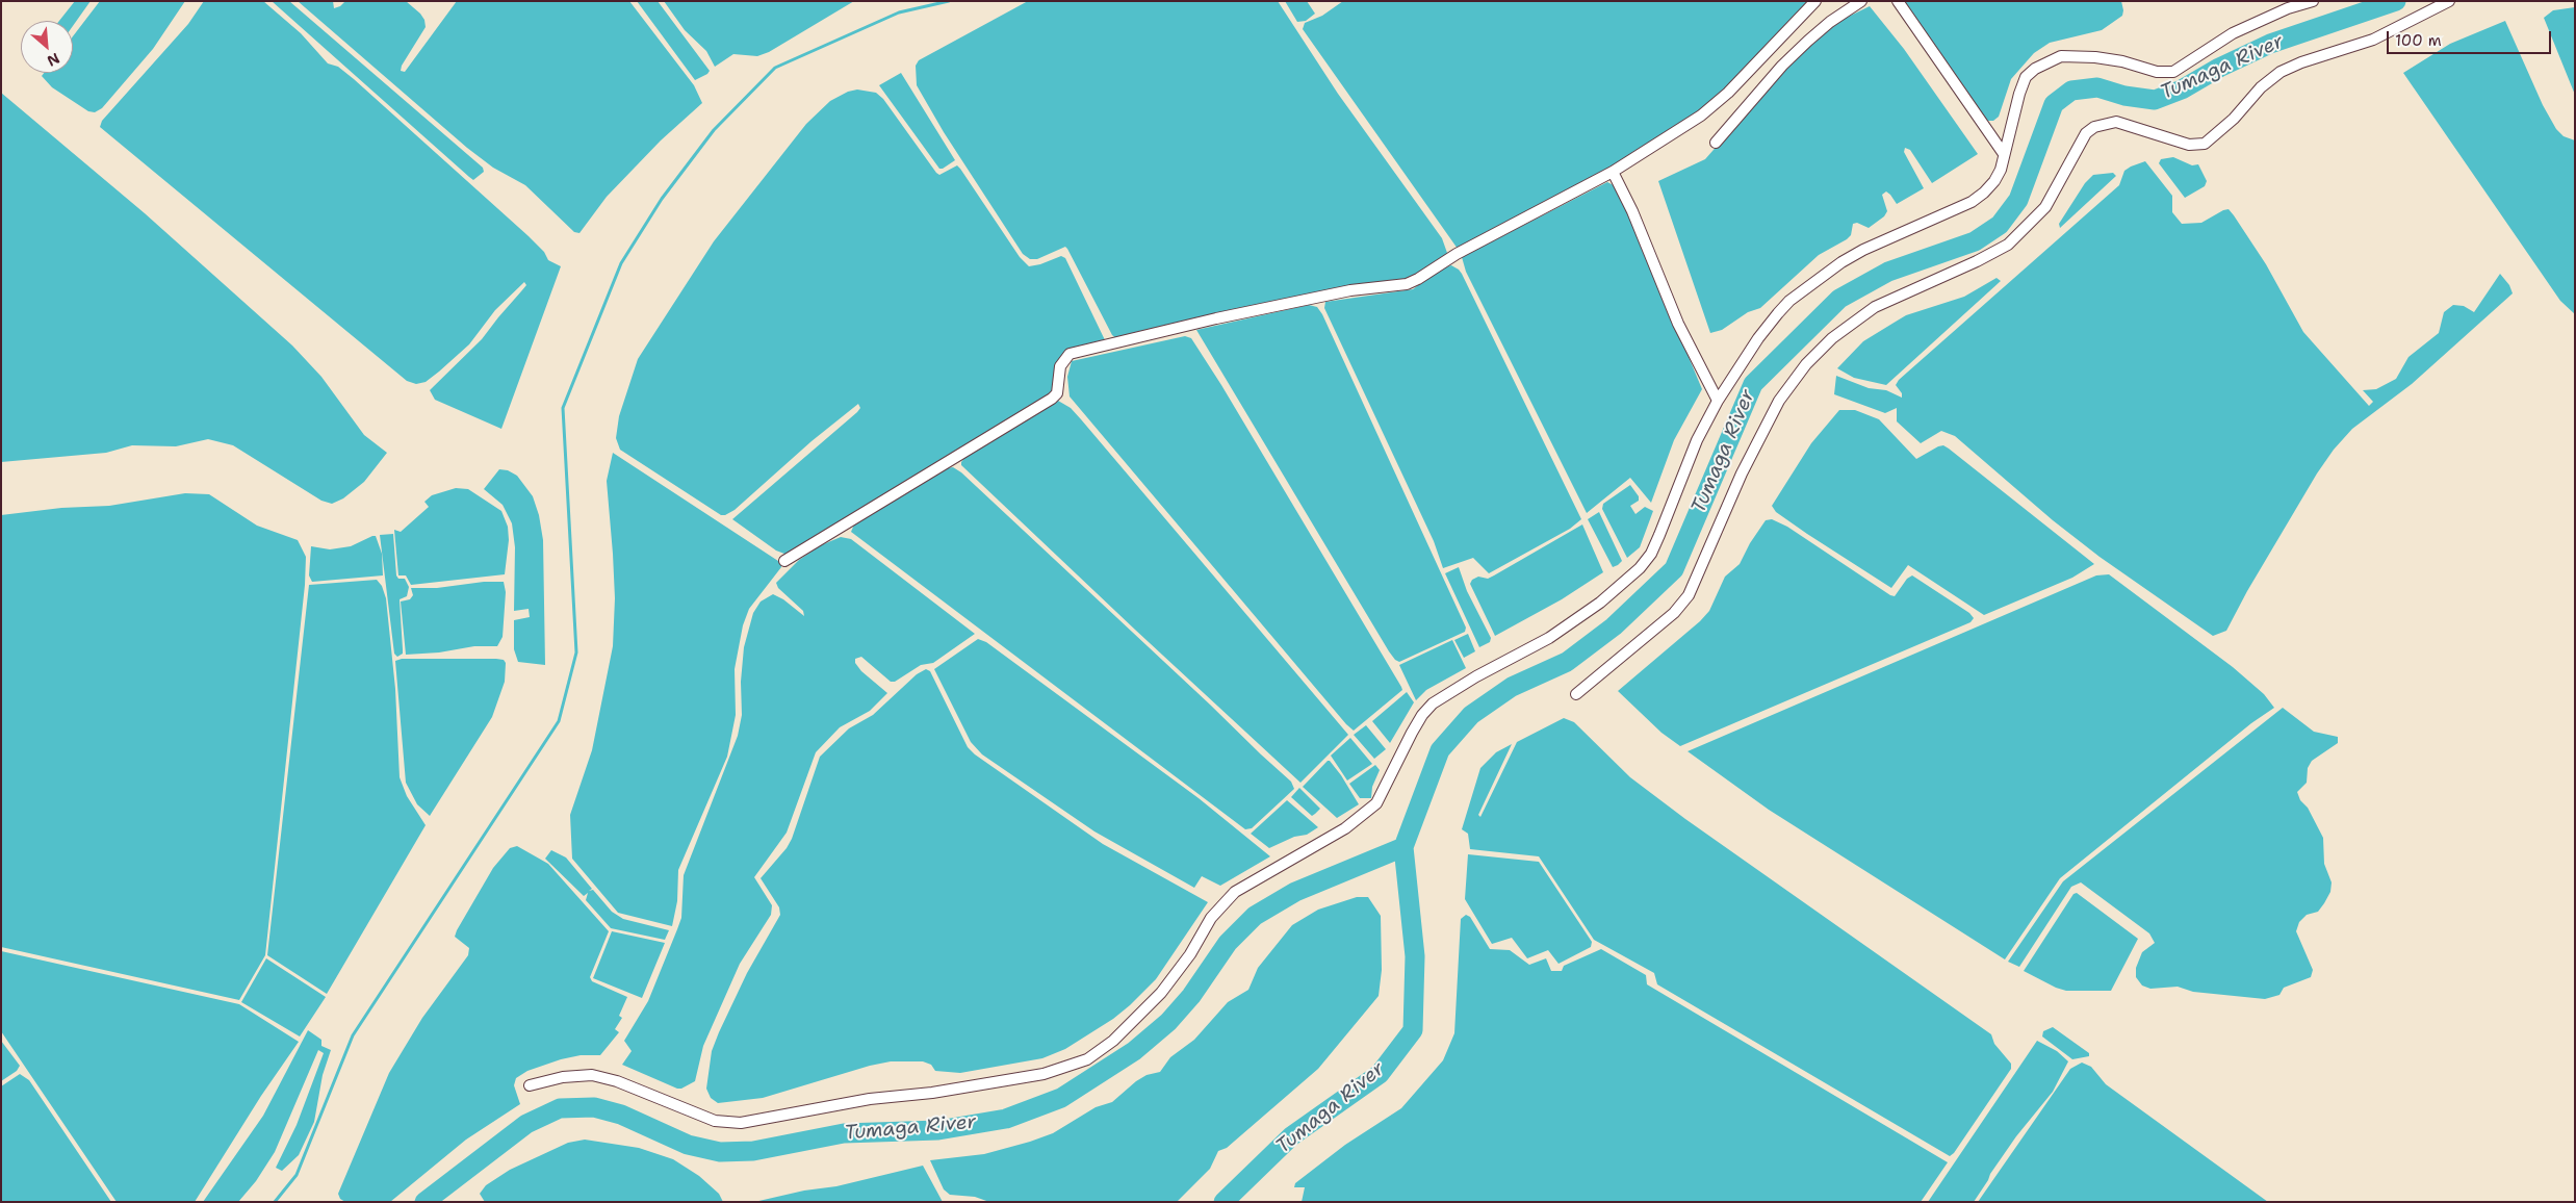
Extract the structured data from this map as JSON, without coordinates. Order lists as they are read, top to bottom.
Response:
{
  "water": ["Tumaga River"],
  "scale_bar": "100 m",
  "north": "bottom right"
}
